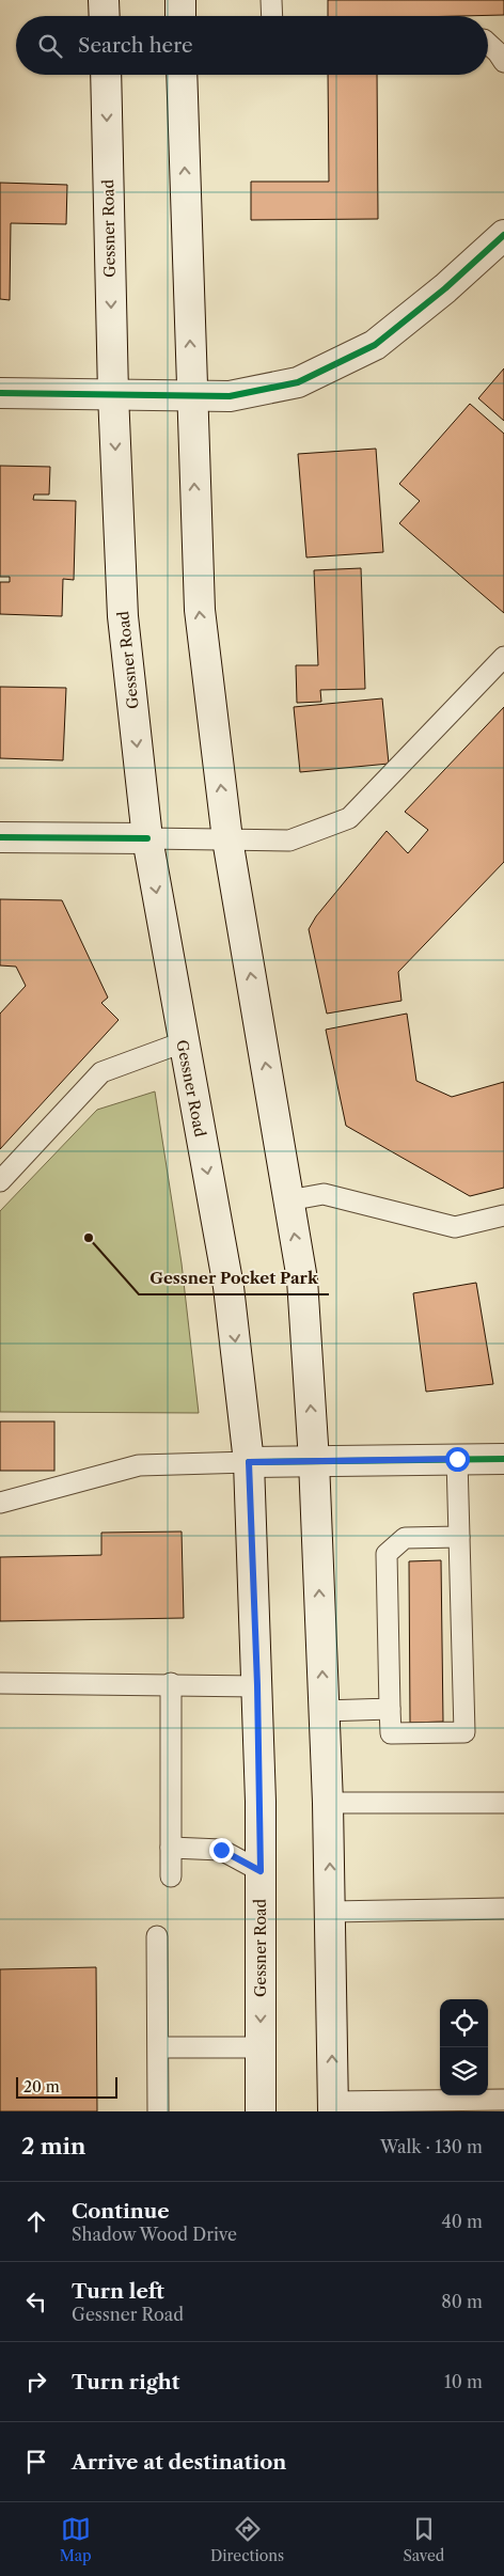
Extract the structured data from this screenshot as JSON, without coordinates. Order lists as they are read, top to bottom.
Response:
{
  "streets": {
    "main road": ["Gessner Road"]
  },
  "places": ["Gessner Pocket Park"],
  "scale_bar": "20 m",
  "page": {
    "search": "Search here",
    "scale": "20 m",
    "heading": ["2 min", "Walk · 130 m"],
    "list": [
      ["Continue", "Shadow Wood Drive", "40 m"],
      ["Turn left", "Gessner Road", "80 m"],
      ["Turn right", "10 m"],
      "Arrive at destination"
    ],
    "nav": ["Map", "Directions", "Saved"]
  }
}
